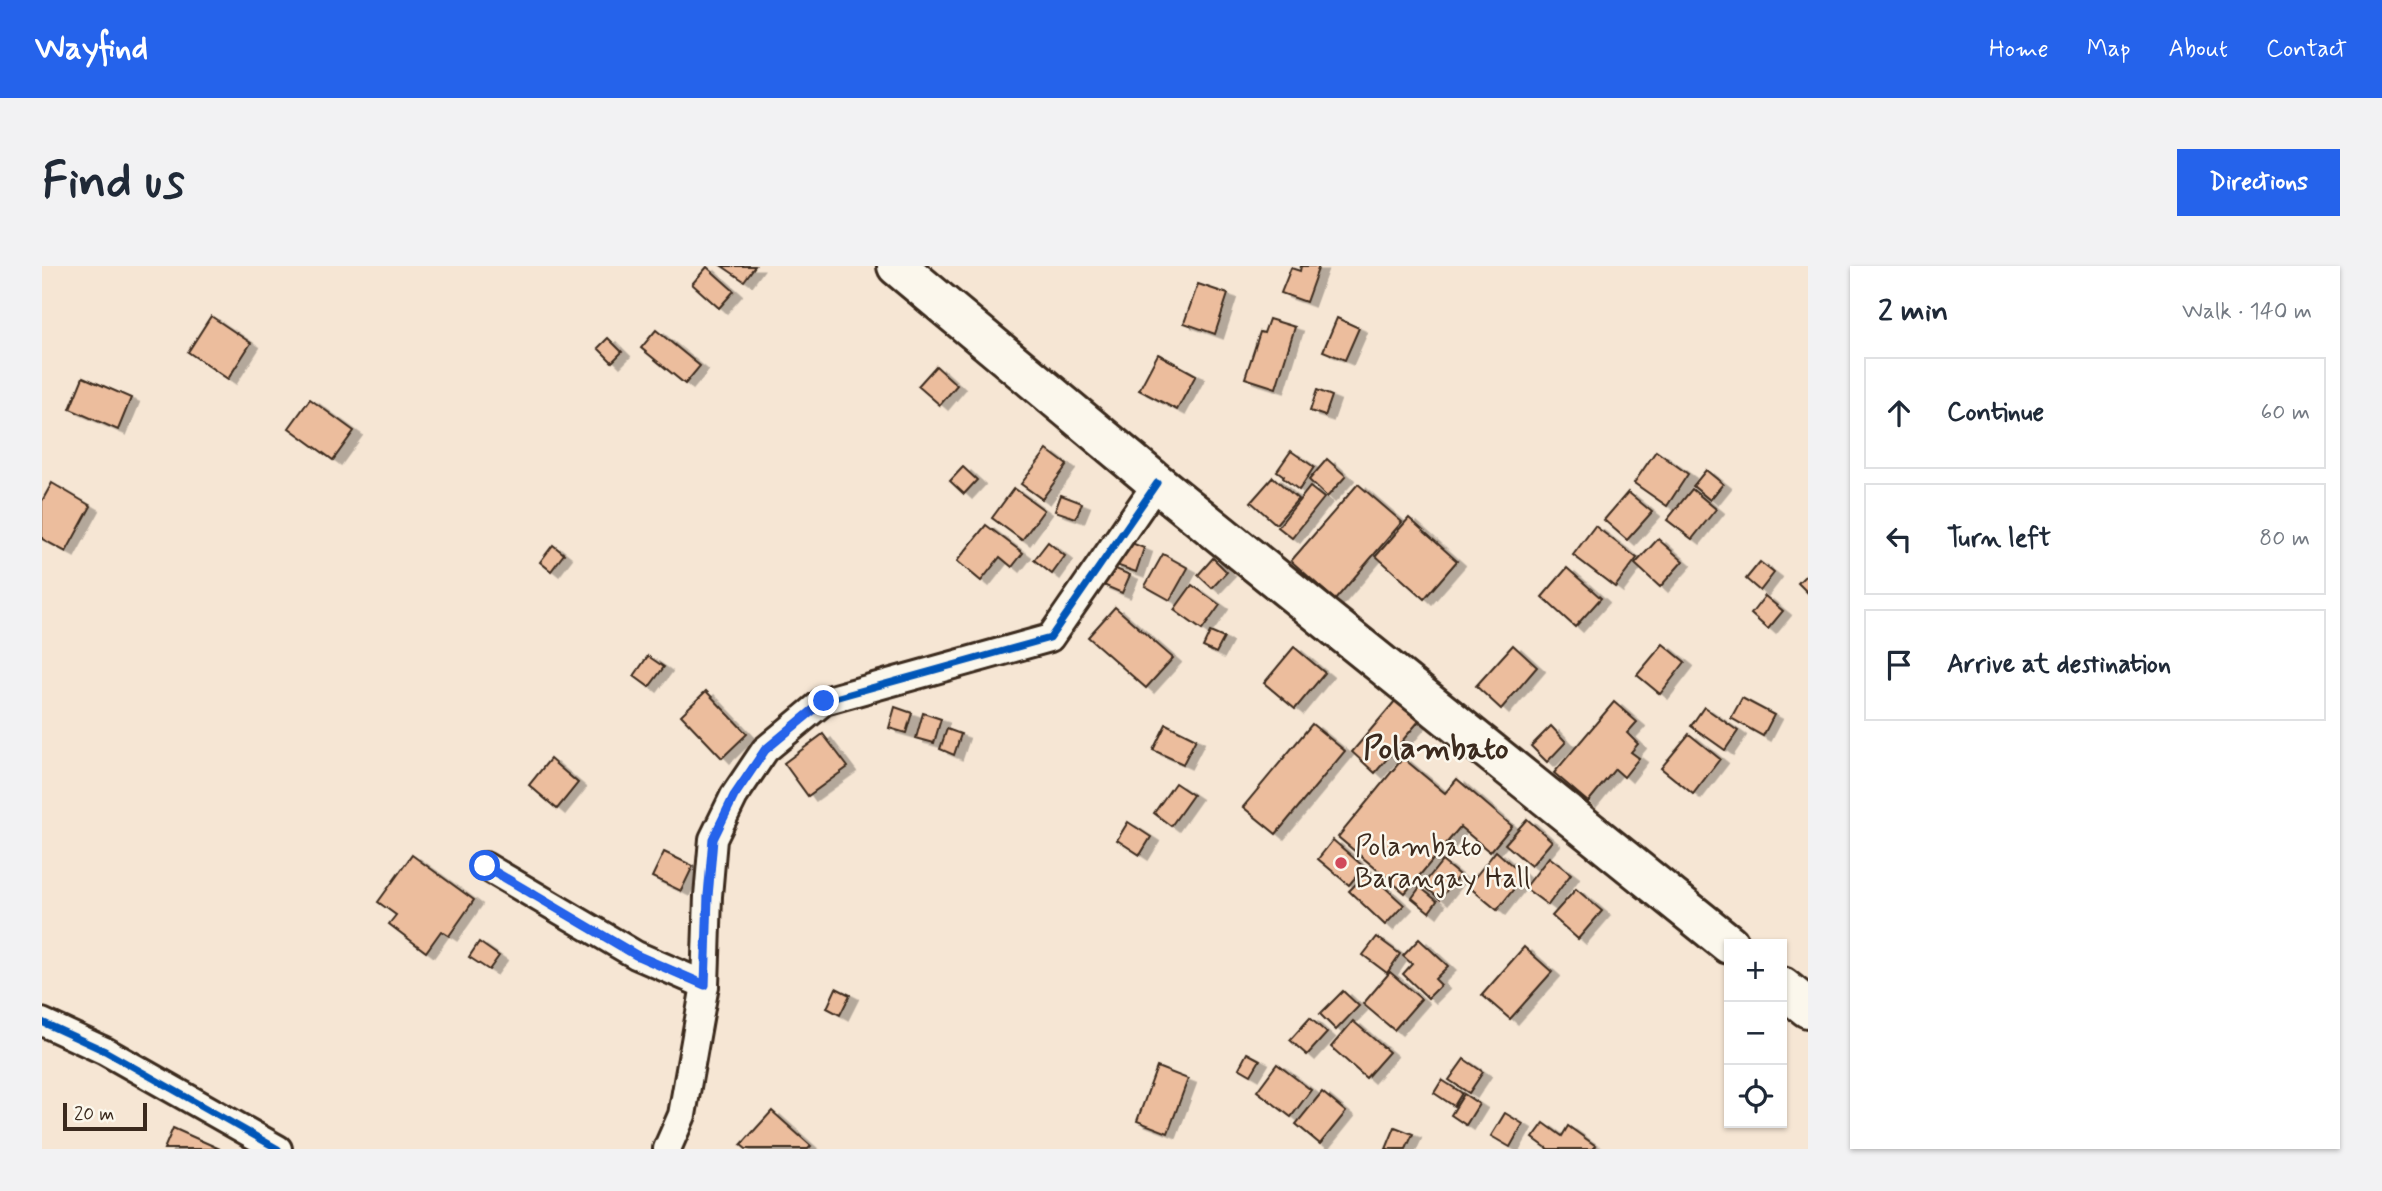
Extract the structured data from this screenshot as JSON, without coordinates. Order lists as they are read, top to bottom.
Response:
{
  "districts": ["Polambato"],
  "places": ["Polambato Barangay Hall"],
  "scale_bar": "20 m",
  "page": {
    "header": "Wayfind",
    "nav": [
      "Home",
      "Map",
      "About",
      "Contact"
    ],
    "buttons": "Directions",
    "title": "Find us",
    "heading": ["2 min", "Walk · 140 m"],
    "list": [
      ["Continue", "60 m"],
      ["Turn left", "80 m"],
      "Arrive at destination"
    ],
    "map_buttons": ["+", "−"],
    "scale": "20 m"
  }
}
